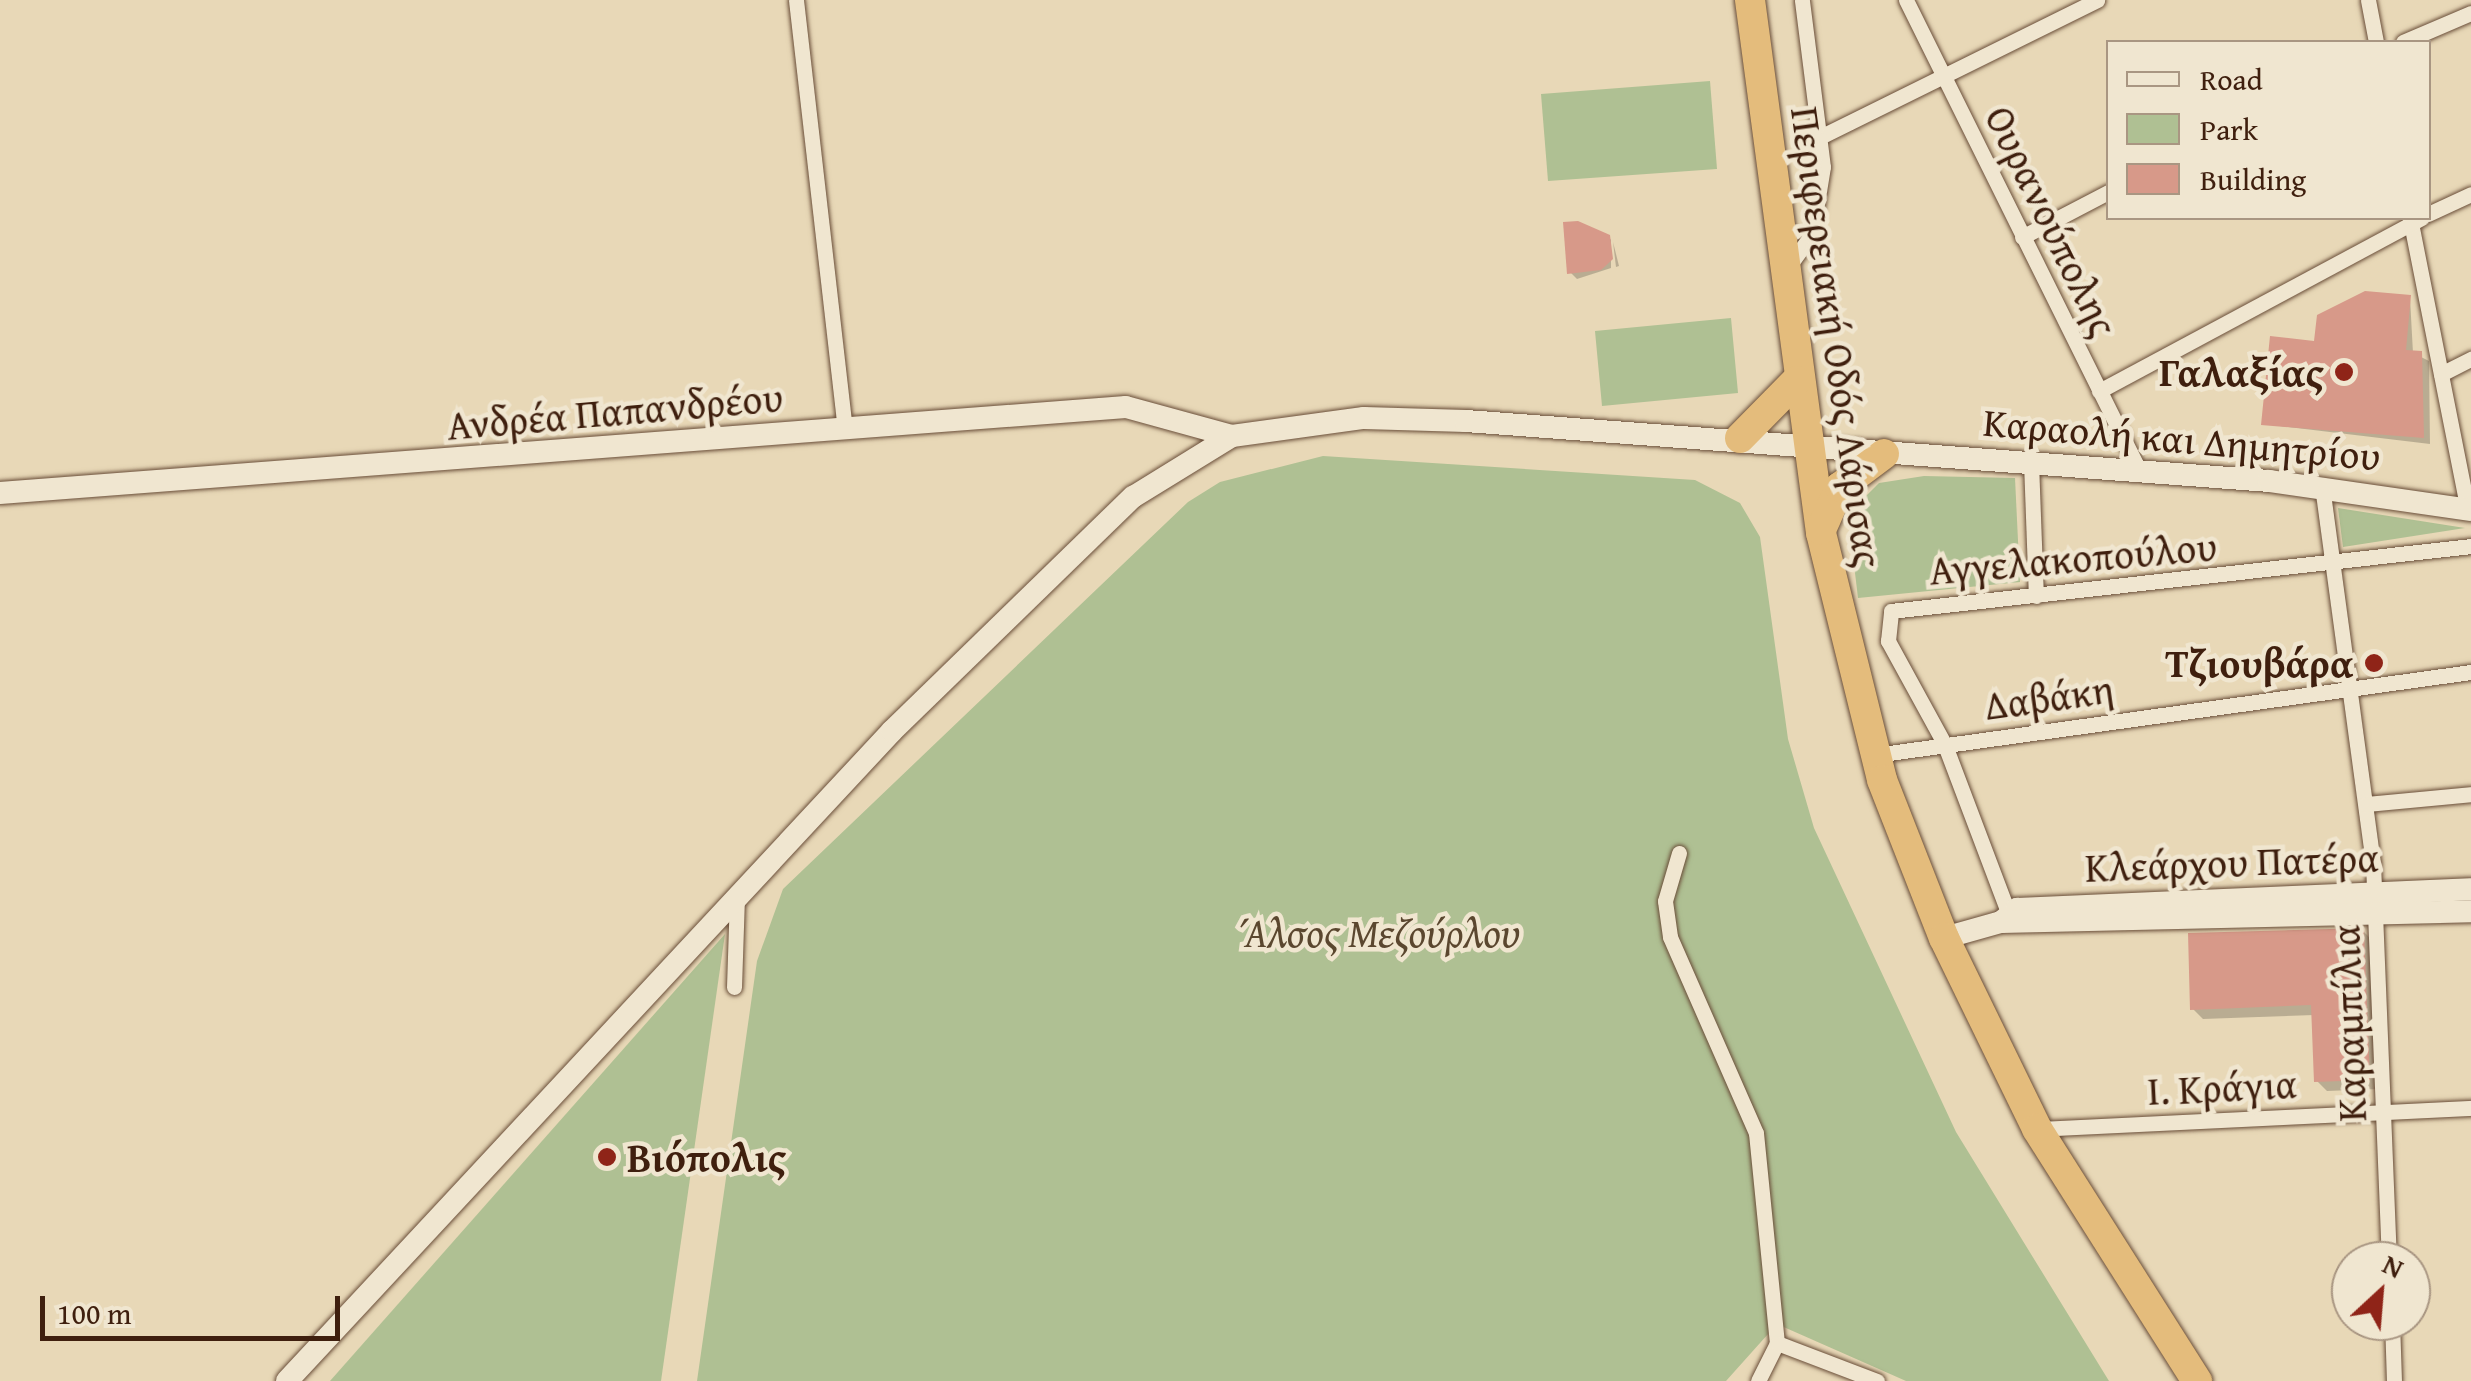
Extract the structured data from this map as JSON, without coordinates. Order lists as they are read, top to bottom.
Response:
{
  "streets": {
    "highway": ["Περιφερειακή Οδός Λάρισας"],
    "street": [
      "Ουρανούπολης",
      "Ανδρέα Παπανδρέου",
      "Καραολή και Δημητρίου",
      "Αγγελακοπούλου",
      "Δαβάκη",
      "Κλεάρχου Πατέρα",
      "Καραμπίλια",
      "Ι. Κράγια"
    ]
  },
  "crossings": [
    ["Ουρανούπολης", "Καραολή και Δημητρίου"],
    ["Περιφερειακή Οδός Λάρισας", "Καραολή και Δημητρίου"],
    ["Περιφερειακή Οδός Λάρισας", "Δαβάκη"],
    ["Περιφερειακή Οδός Λάρισας", "Κλεάρχου Πατέρα"],
    ["Περιφερειακή Οδός Λάρισας", "Ι. Κράγια"],
    ["Ανδρέα Παπανδρέου", "Καραολή και Δημητρίου"],
    ["Καραολή και Δημητρίου", "Καραμπίλια"],
    ["Αγγελακοπούλου", "Δαβάκη"],
    ["Αγγελακοπούλου", "Κλεάρχου Πατέρα"],
    ["Αγγελακοπούλου", "Καραμπίλια"],
    ["Δαβάκη", "Καραμπίλια"],
    ["Κλεάρχου Πατέρα", "Καραμπίλια"],
    ["Καραμπίλια", "Ι. Κράγια"]
  ],
  "parks": ["Άλσος Μεζούρλου"],
  "places": ["Γαλαξίας", "Τζιουβάρα", "Βιόπολις"],
  "legend": ["Road", "Park", "Building"],
  "scale_bar": "100 m",
  "north": "top right"
}
